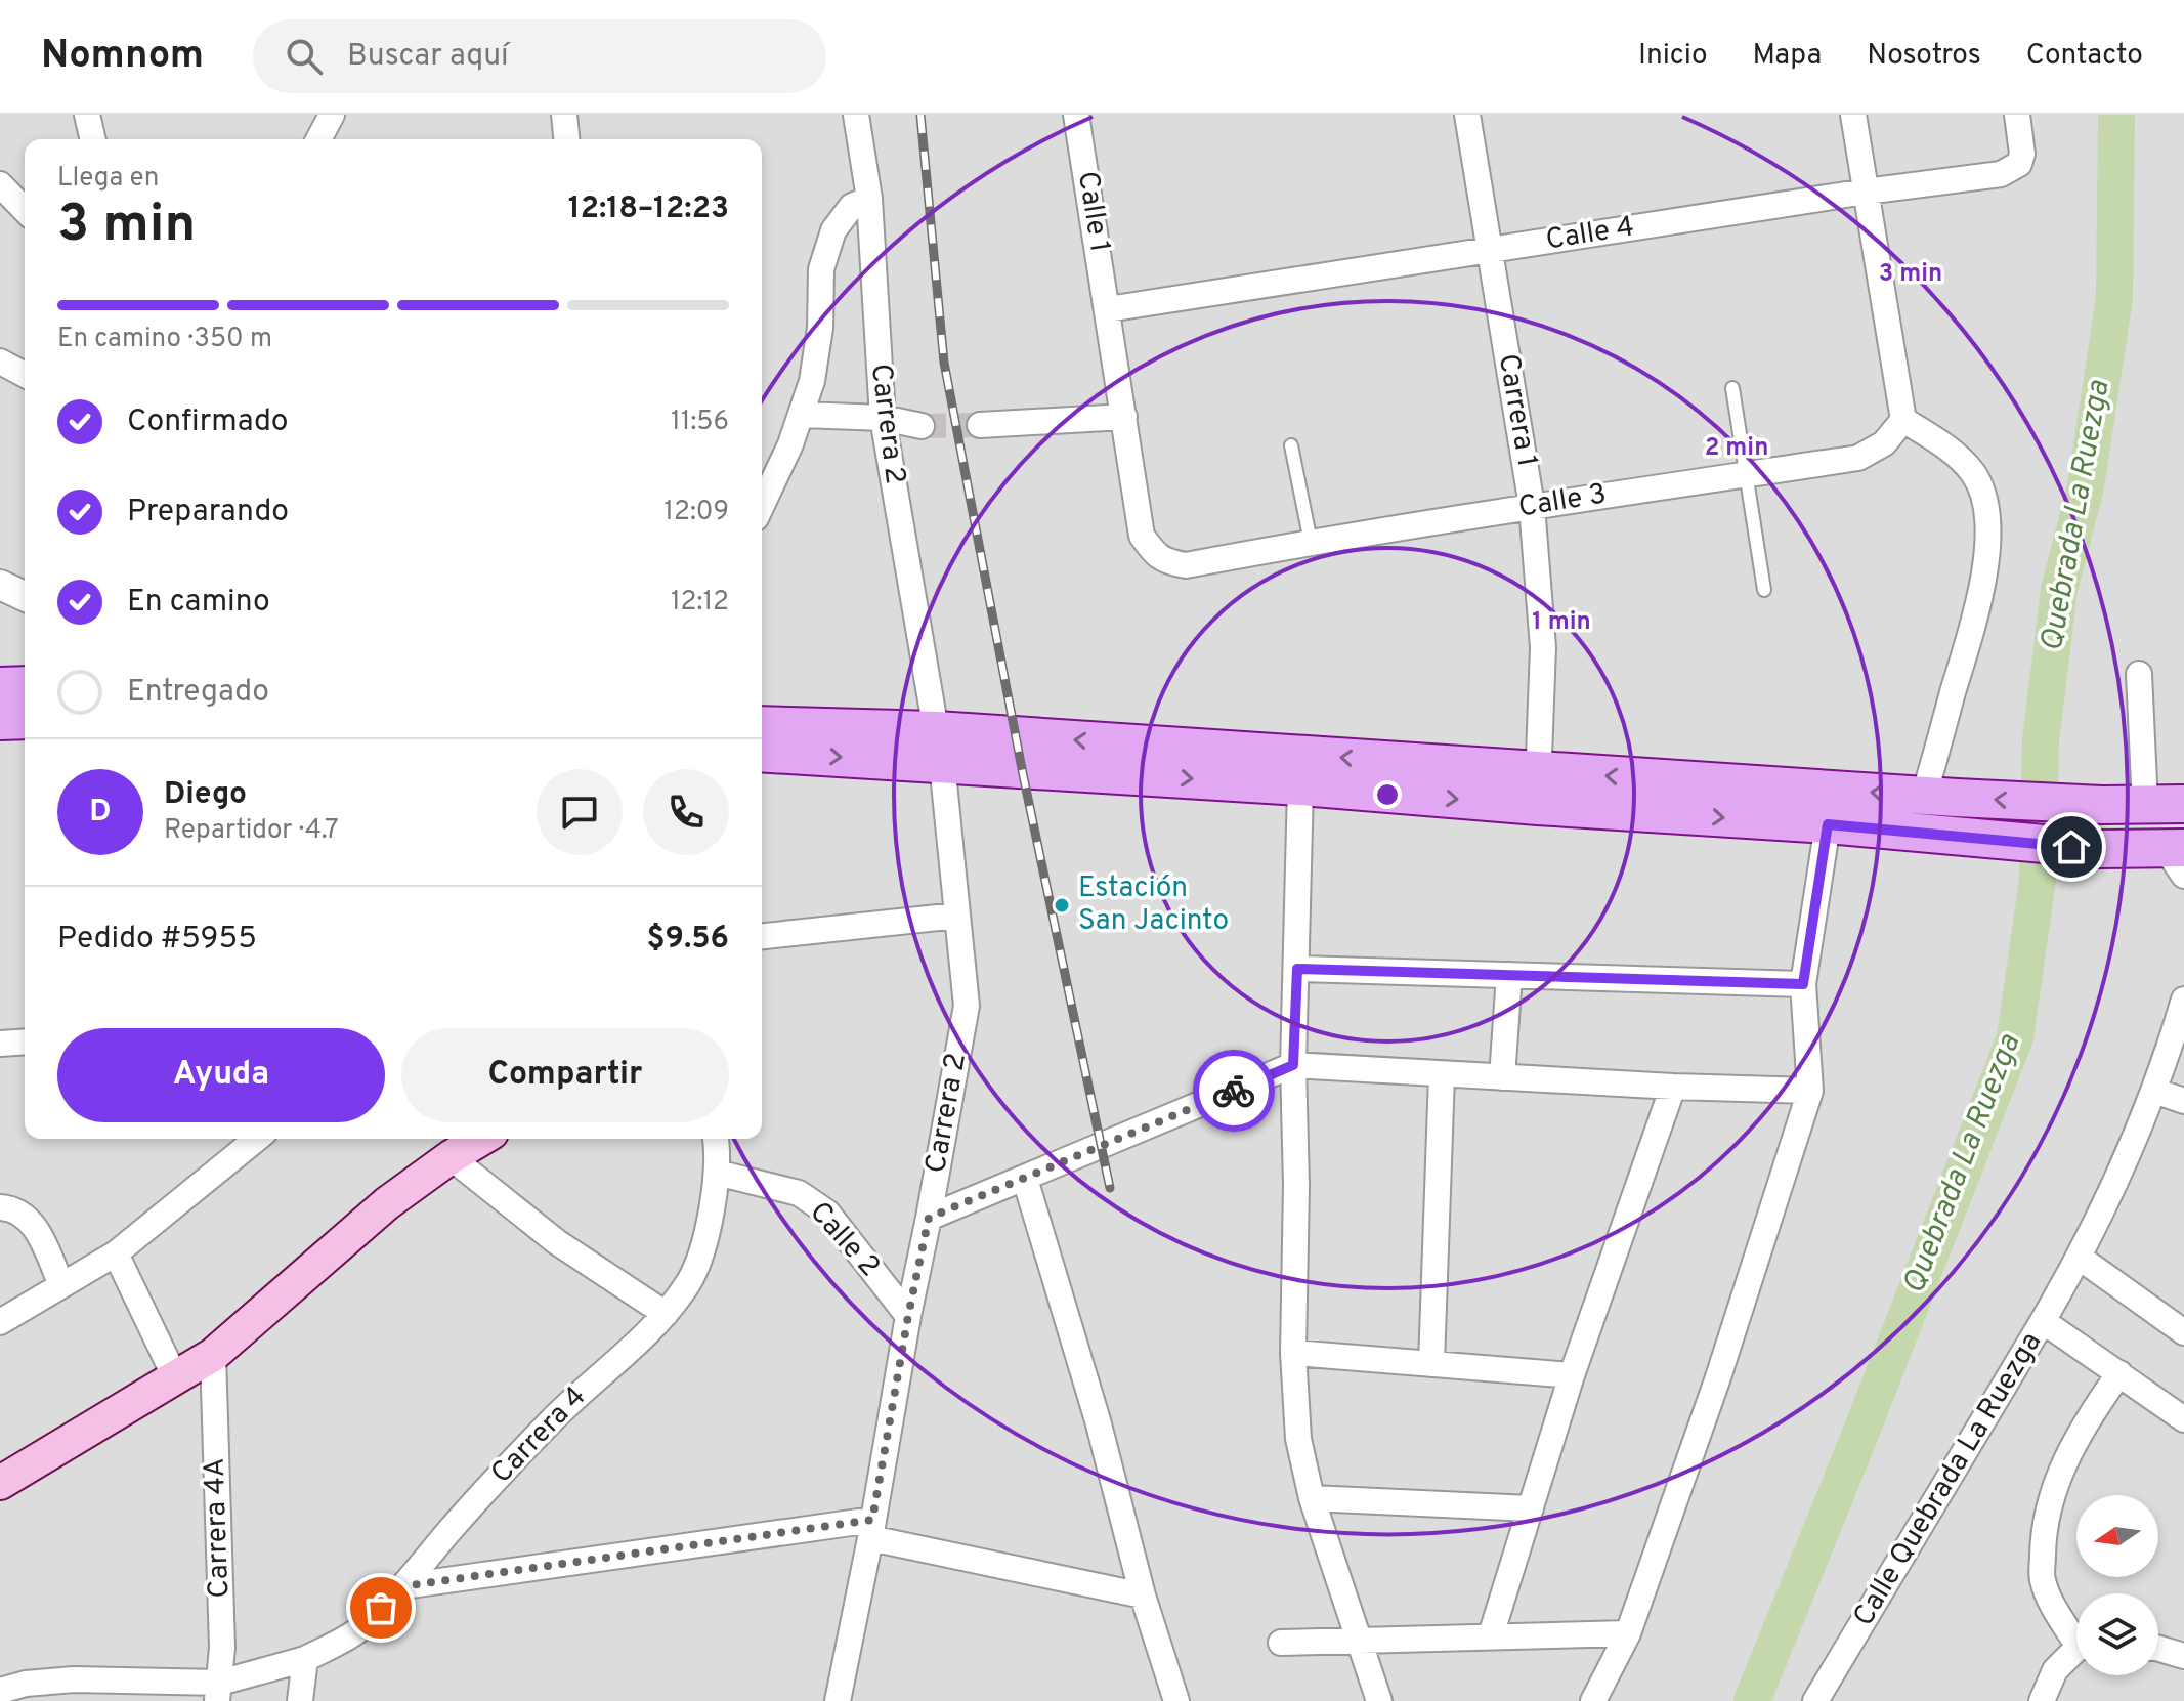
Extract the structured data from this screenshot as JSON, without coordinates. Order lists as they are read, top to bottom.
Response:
{
  "streets": {
    "street": [
      "Calle 1",
      "Calle 4",
      "Carrera 1",
      "Carrera 2",
      "Calle 3",
      "Calle 2",
      "Carrera 4",
      "Calle Quebrada La Ruezga",
      "Carrera 4A"
    ]
  },
  "crossings": [
    ["Calle 1", "Calle 4"],
    ["Calle 1", "Calle 3"],
    ["Calle 4", "Carrera 1"],
    ["Calle 4", "Calle 3"],
    ["Carrera 1", "Calle 3"],
    ["Carrera 2", "Calle 2"],
    ["Calle 2", "Carrera 4"],
    ["Carrera 4", "Carrera 4A"]
  ],
  "water": ["Quebrada La Ruezga"],
  "places": ["Estación San Jacinto"],
  "north": "left",
  "page": {
    "header": "Nomnom",
    "search": "Buscar aquí",
    "nav": [
      "Inicio",
      "Mapa",
      "Nosotros",
      "Contacto"
    ],
    "heading": ["3 min", "Llega en", "12:18–12:23"],
    "panel": [
      "Diego",
      "Repartidor · 4.7",
      "Pedido #5955",
      "$9.56"
    ],
    "bar": "En camino · 350 m",
    "list": [
      ["Confirmado", "11:56"],
      ["Preparando", "12:09"],
      ["En camino", "12:12"],
      "Entregado"
    ],
    "round": "D",
    "buttons": ["Ayuda", "Compartir"]
  },
  "rings": ["3 min", "2 min", "1 min"]
}
